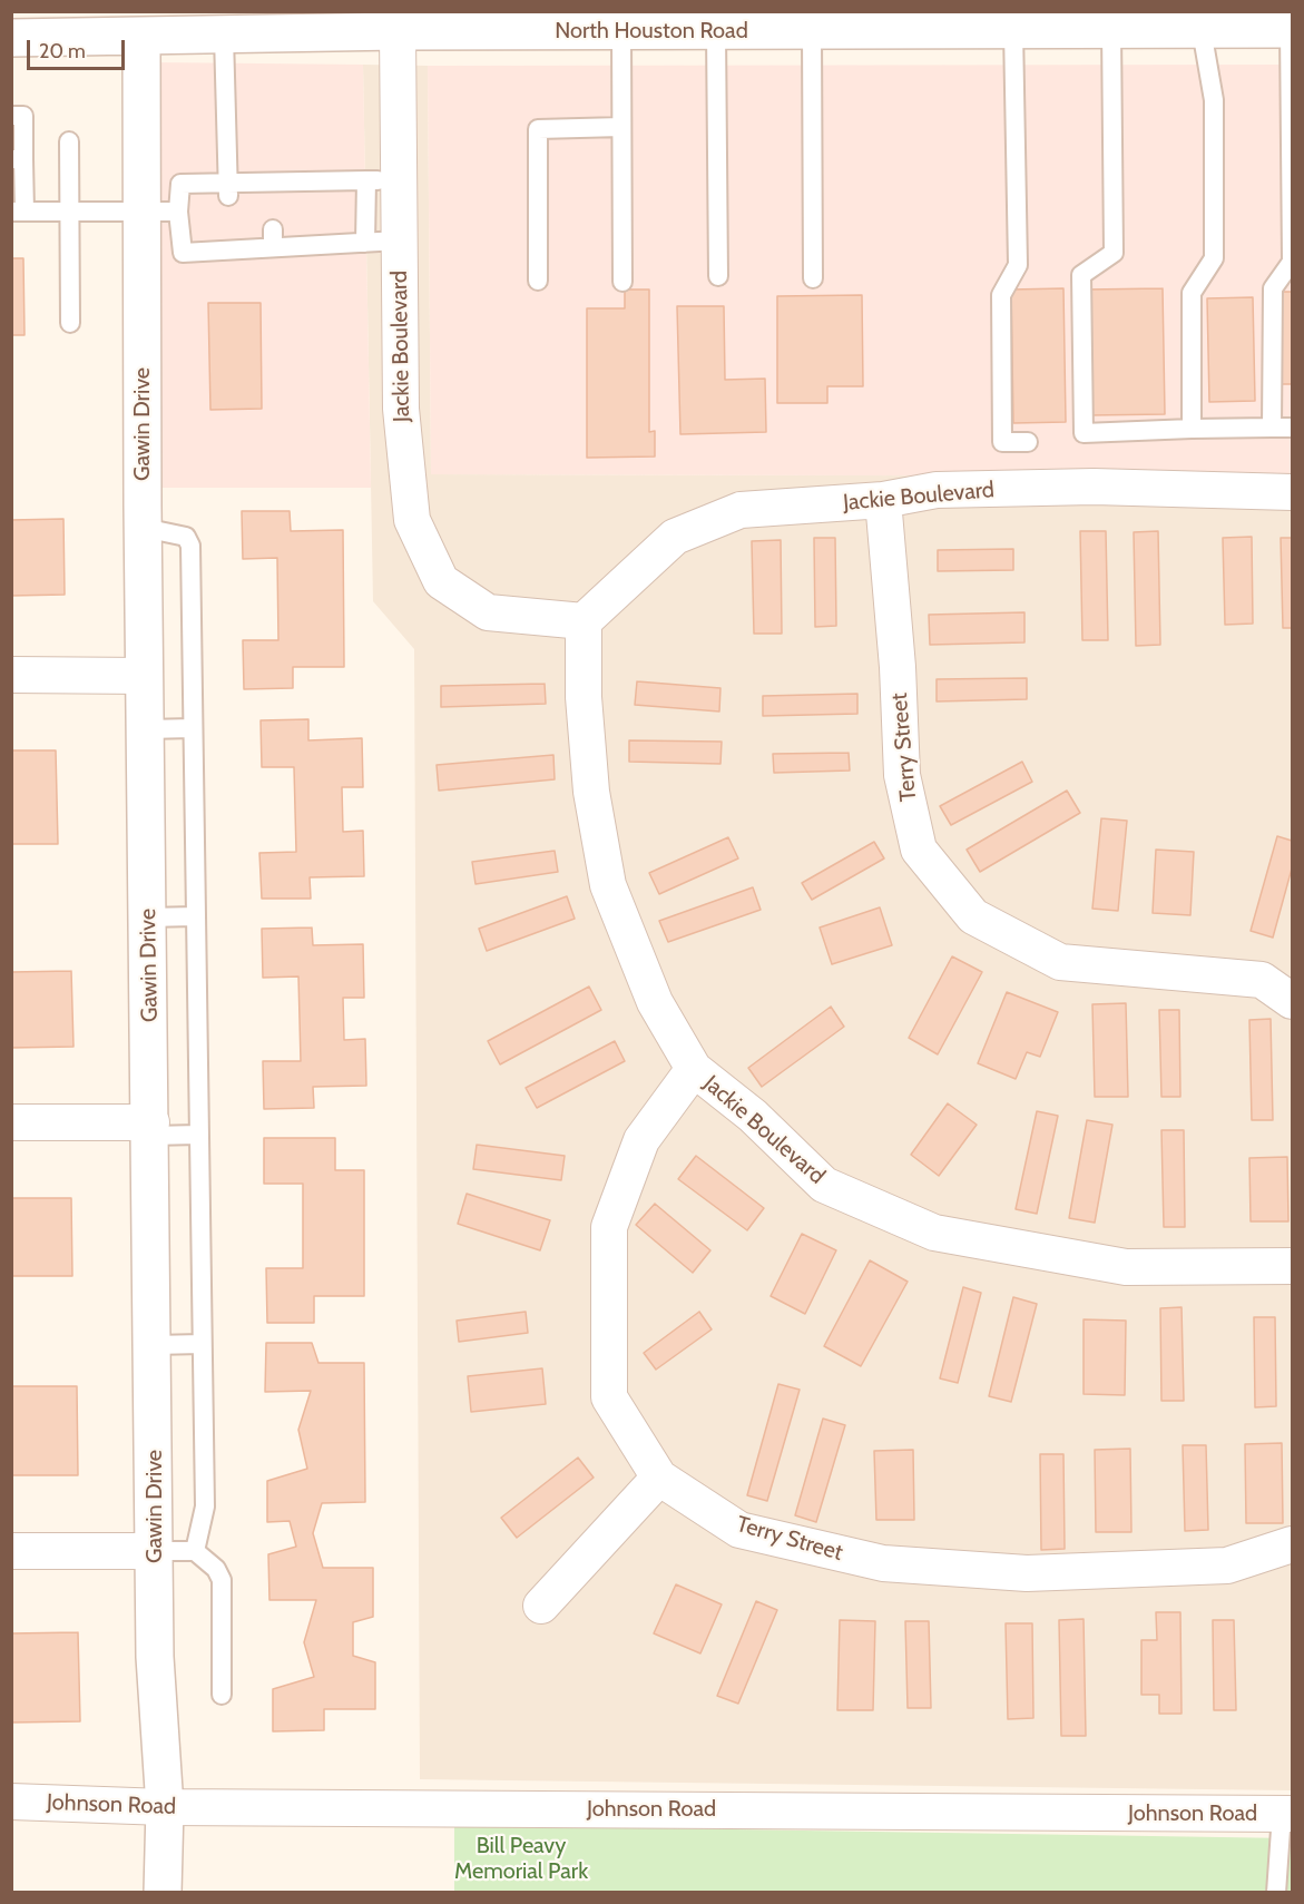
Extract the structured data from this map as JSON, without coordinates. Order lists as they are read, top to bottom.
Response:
{
  "streets": {
    "street": [
      "North Houston Road",
      "Jackie Boulevard",
      "Gawin Drive",
      "Terry Street",
      "Johnson Road"
    ]
  },
  "crossings": [
    ["North Houston Road", "Jackie Boulevard"],
    ["North Houston Road", "Gawin Drive"],
    ["Jackie Boulevard", "Terry Street"],
    ["Gawin Drive", "Johnson Road"]
  ],
  "parks": ["Bill Peavy Memorial Park"],
  "scale_bar": "20 m"
}
